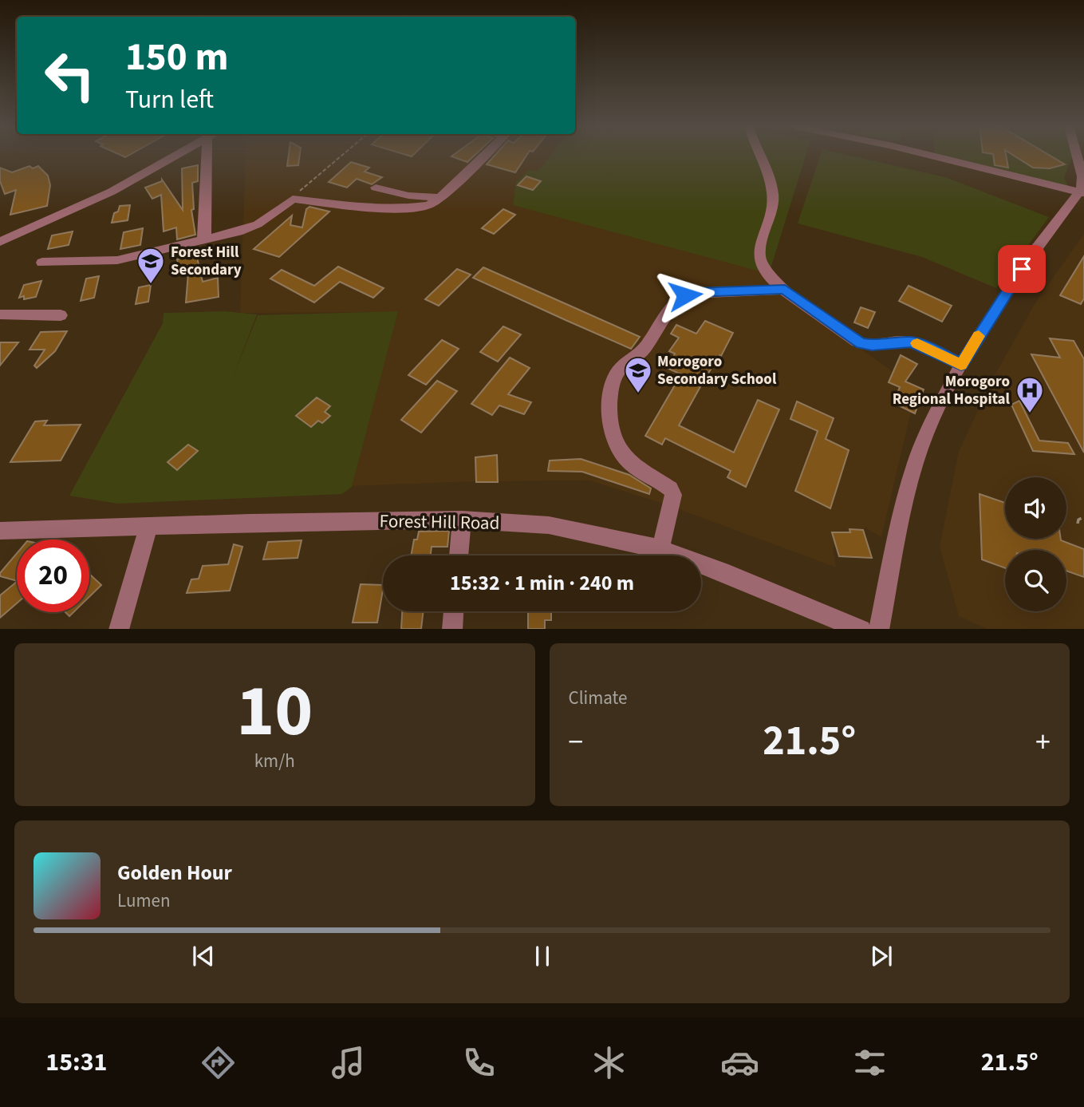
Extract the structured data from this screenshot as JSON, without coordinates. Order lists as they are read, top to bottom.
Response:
{
  "streets": {
    "street": ["Forest Hill Road"]
  },
  "places": {
    "school or university": ["Forest Hill Secondary", "Morogoro Secondary School"],
    "hospital": ["Morogoro Regional Hospital"]
  },
  "page": {
    "turn": ["150 m", "Turn left"],
    "limit": "20",
    "trip": "15:32 · 1 min · 240 m",
    "tile": [
      ["10", "km/h"],
      "Climate"
    ],
    "heat": ["−", "21.5°", "+"],
    "song": ["Golden Hour", "Lumen"],
    "tabs": ["15:31", "21.5°"]
  }
}
